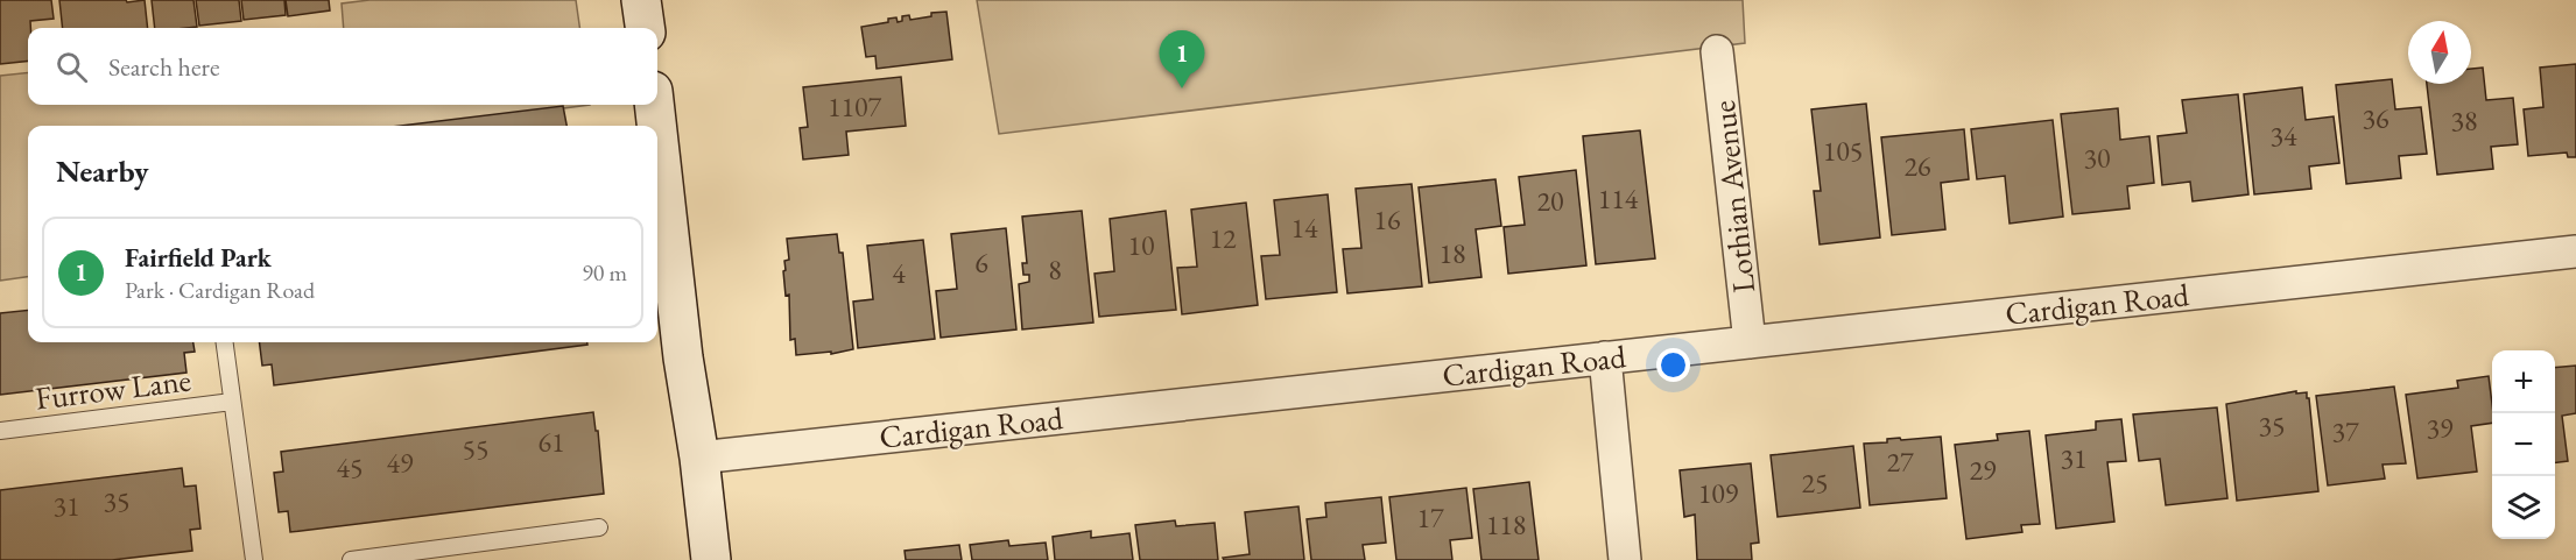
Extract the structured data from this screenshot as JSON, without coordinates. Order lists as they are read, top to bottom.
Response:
{
  "streets": {
    "street": ["Lothian Avenue", "Cardigan Road"],
    "lane": ["Furrow Lane"]
  },
  "crossings": [
    ["Lothian Avenue", "Cardigan Road"]
  ],
  "house_numbers": [
    "1107",
    "36",
    "38",
    "34",
    "105",
    "30",
    "26",
    "114",
    "20",
    "16",
    "14",
    "12",
    "10",
    "18",
    "6",
    "8",
    "4",
    "35",
    "39",
    "37",
    "61",
    "55",
    "31",
    "27",
    "49",
    "45",
    "29",
    "25",
    "109",
    "35",
    "31",
    "17",
    "118"
  ],
  "north": "top",
  "page": {
    "search": "Search here",
    "pins": "1",
    "heading": "Nearby",
    "list": [
      {
        "mark": "1",
        "name": "Fairfield Park",
        "note": "Park · Cardigan Road",
        "value": "90 m"
      }
    ],
    "map_buttons": ["+", "−"]
  }
}
